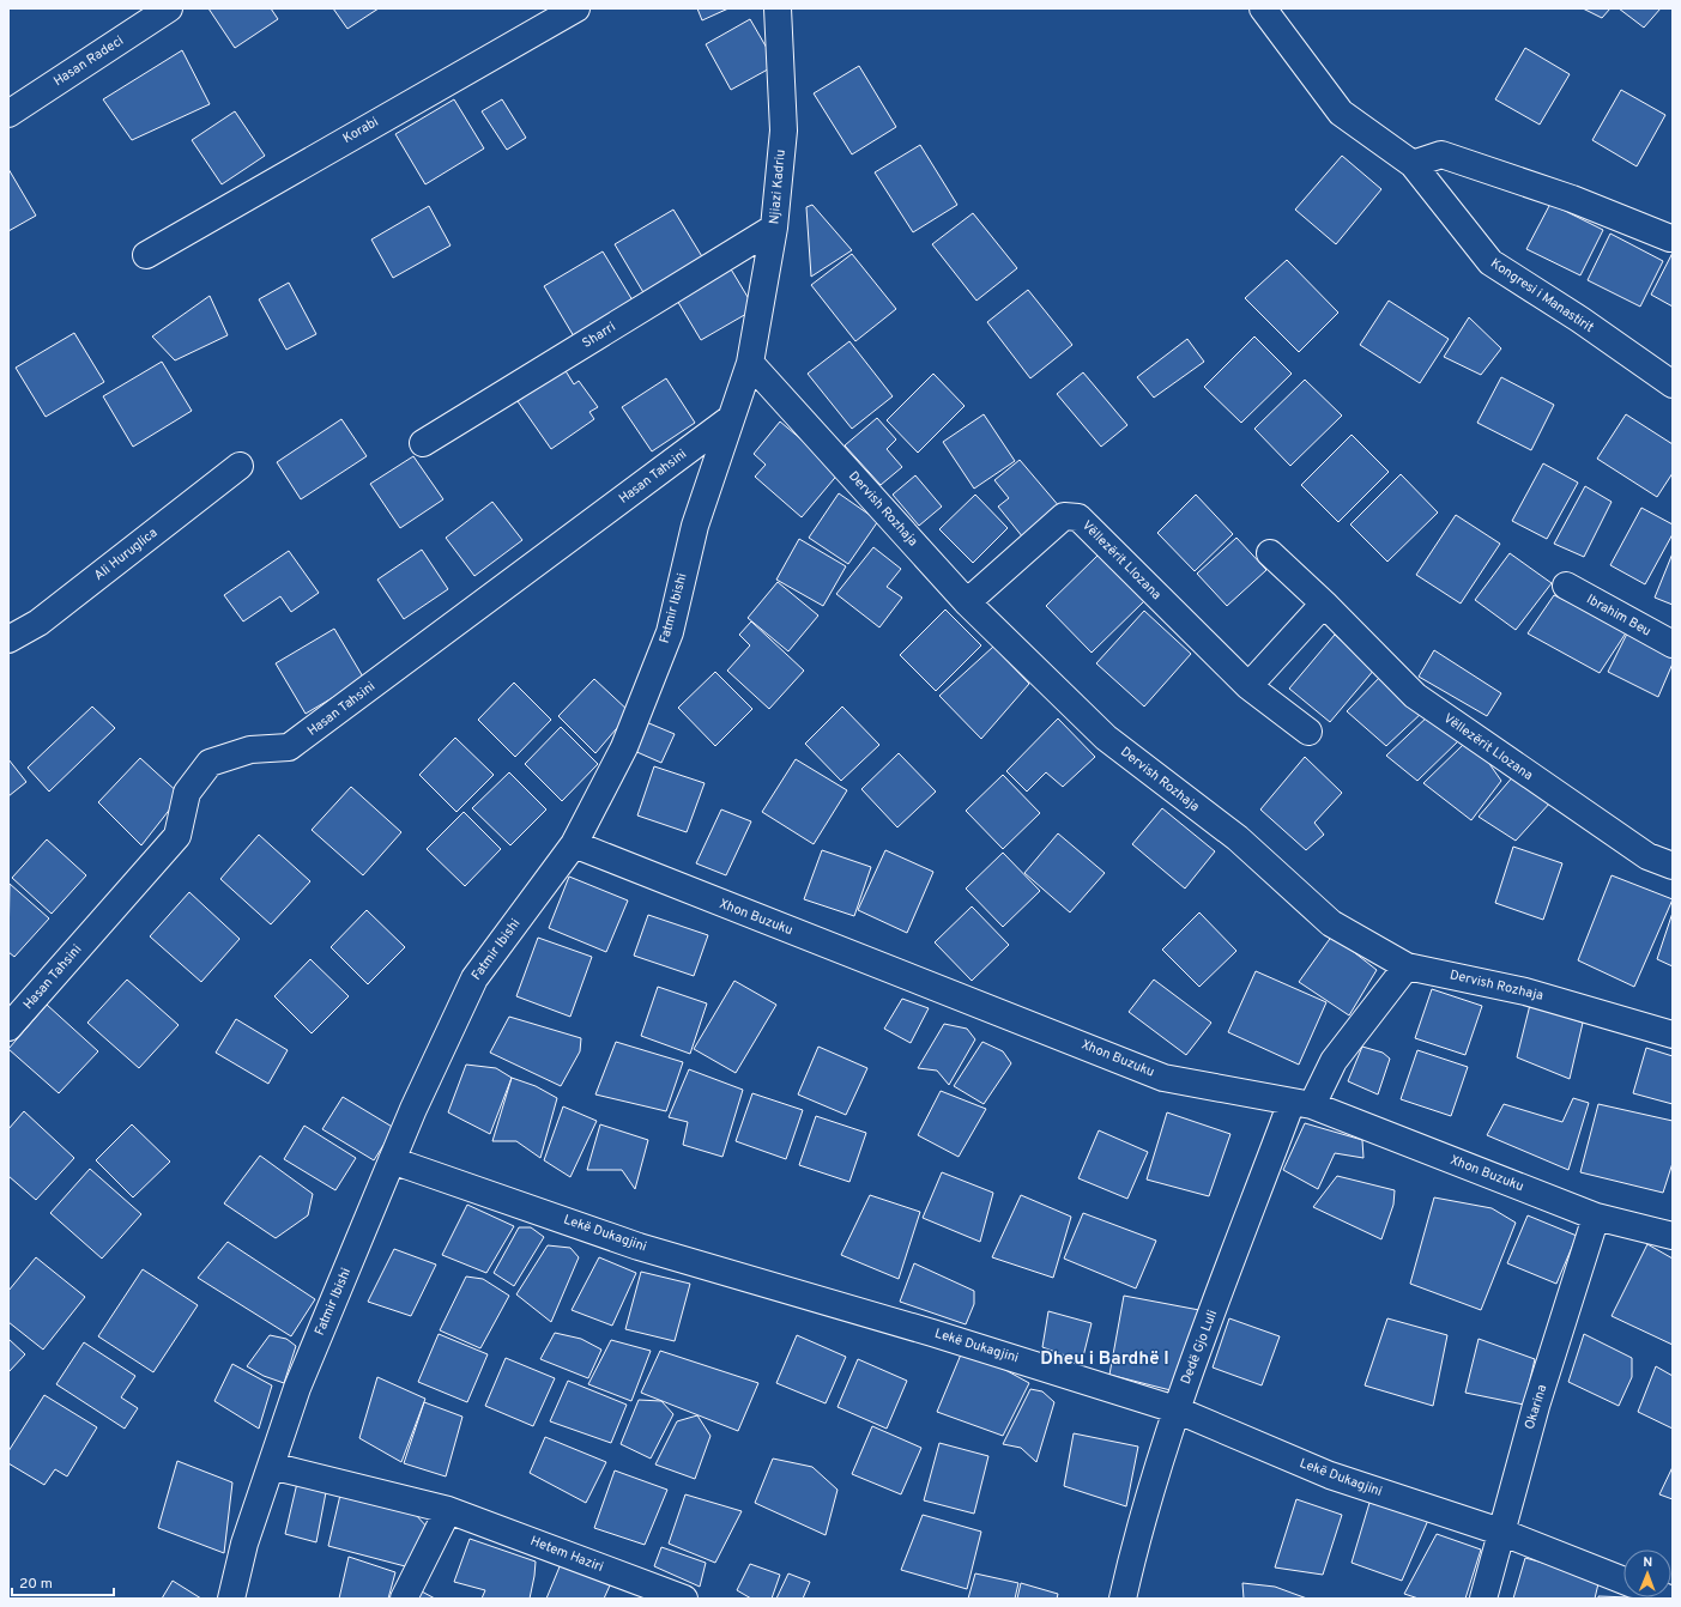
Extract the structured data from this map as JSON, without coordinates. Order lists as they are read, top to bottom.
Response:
{
  "streets": {
    "street": [
      "Hasan Radeci",
      "Korabi",
      "Njiazi Kadriu",
      "Kongresi i Manastirit",
      "Sharri",
      "Hasan Tahsini",
      "Dervish Rozhaja",
      "Ali Huruglica",
      "Vëllezërit Llozana",
      "Fatmir Ibishi",
      "Ibrahim Beu",
      "Xhon Buzuku",
      "Lekë Dukagjini",
      "Dedë Gjo Luli",
      "Okarina",
      "Hetem Haziri"
    ]
  },
  "crossings": [
    ["Njiazi Kadriu", "Sharri"],
    ["Njiazi Kadriu", "Dervish Rozhaja"],
    ["Njiazi Kadriu", "Fatmir Ibishi"],
    ["Hasan Tahsini", "Fatmir Ibishi"],
    ["Dervish Rozhaja", "Vëllezërit Llozana"],
    ["Dervish Rozhaja", "Fatmir Ibishi"],
    ["Dervish Rozhaja", "Dedë Gjo Luli"],
    ["Fatmir Ibishi", "Xhon Buzuku"],
    ["Fatmir Ibishi", "Lekë Dukagjini"],
    ["Fatmir Ibishi", "Hetem Haziri"],
    ["Xhon Buzuku", "Dedë Gjo Luli"],
    ["Xhon Buzuku", "Okarina"],
    ["Lekë Dukagjini", "Dedë Gjo Luli"],
    ["Lekë Dukagjini", "Okarina"]
  ],
  "districts": ["Dheu i Bardhë I"],
  "scale_bar": "20 m",
  "north": "top"
}
